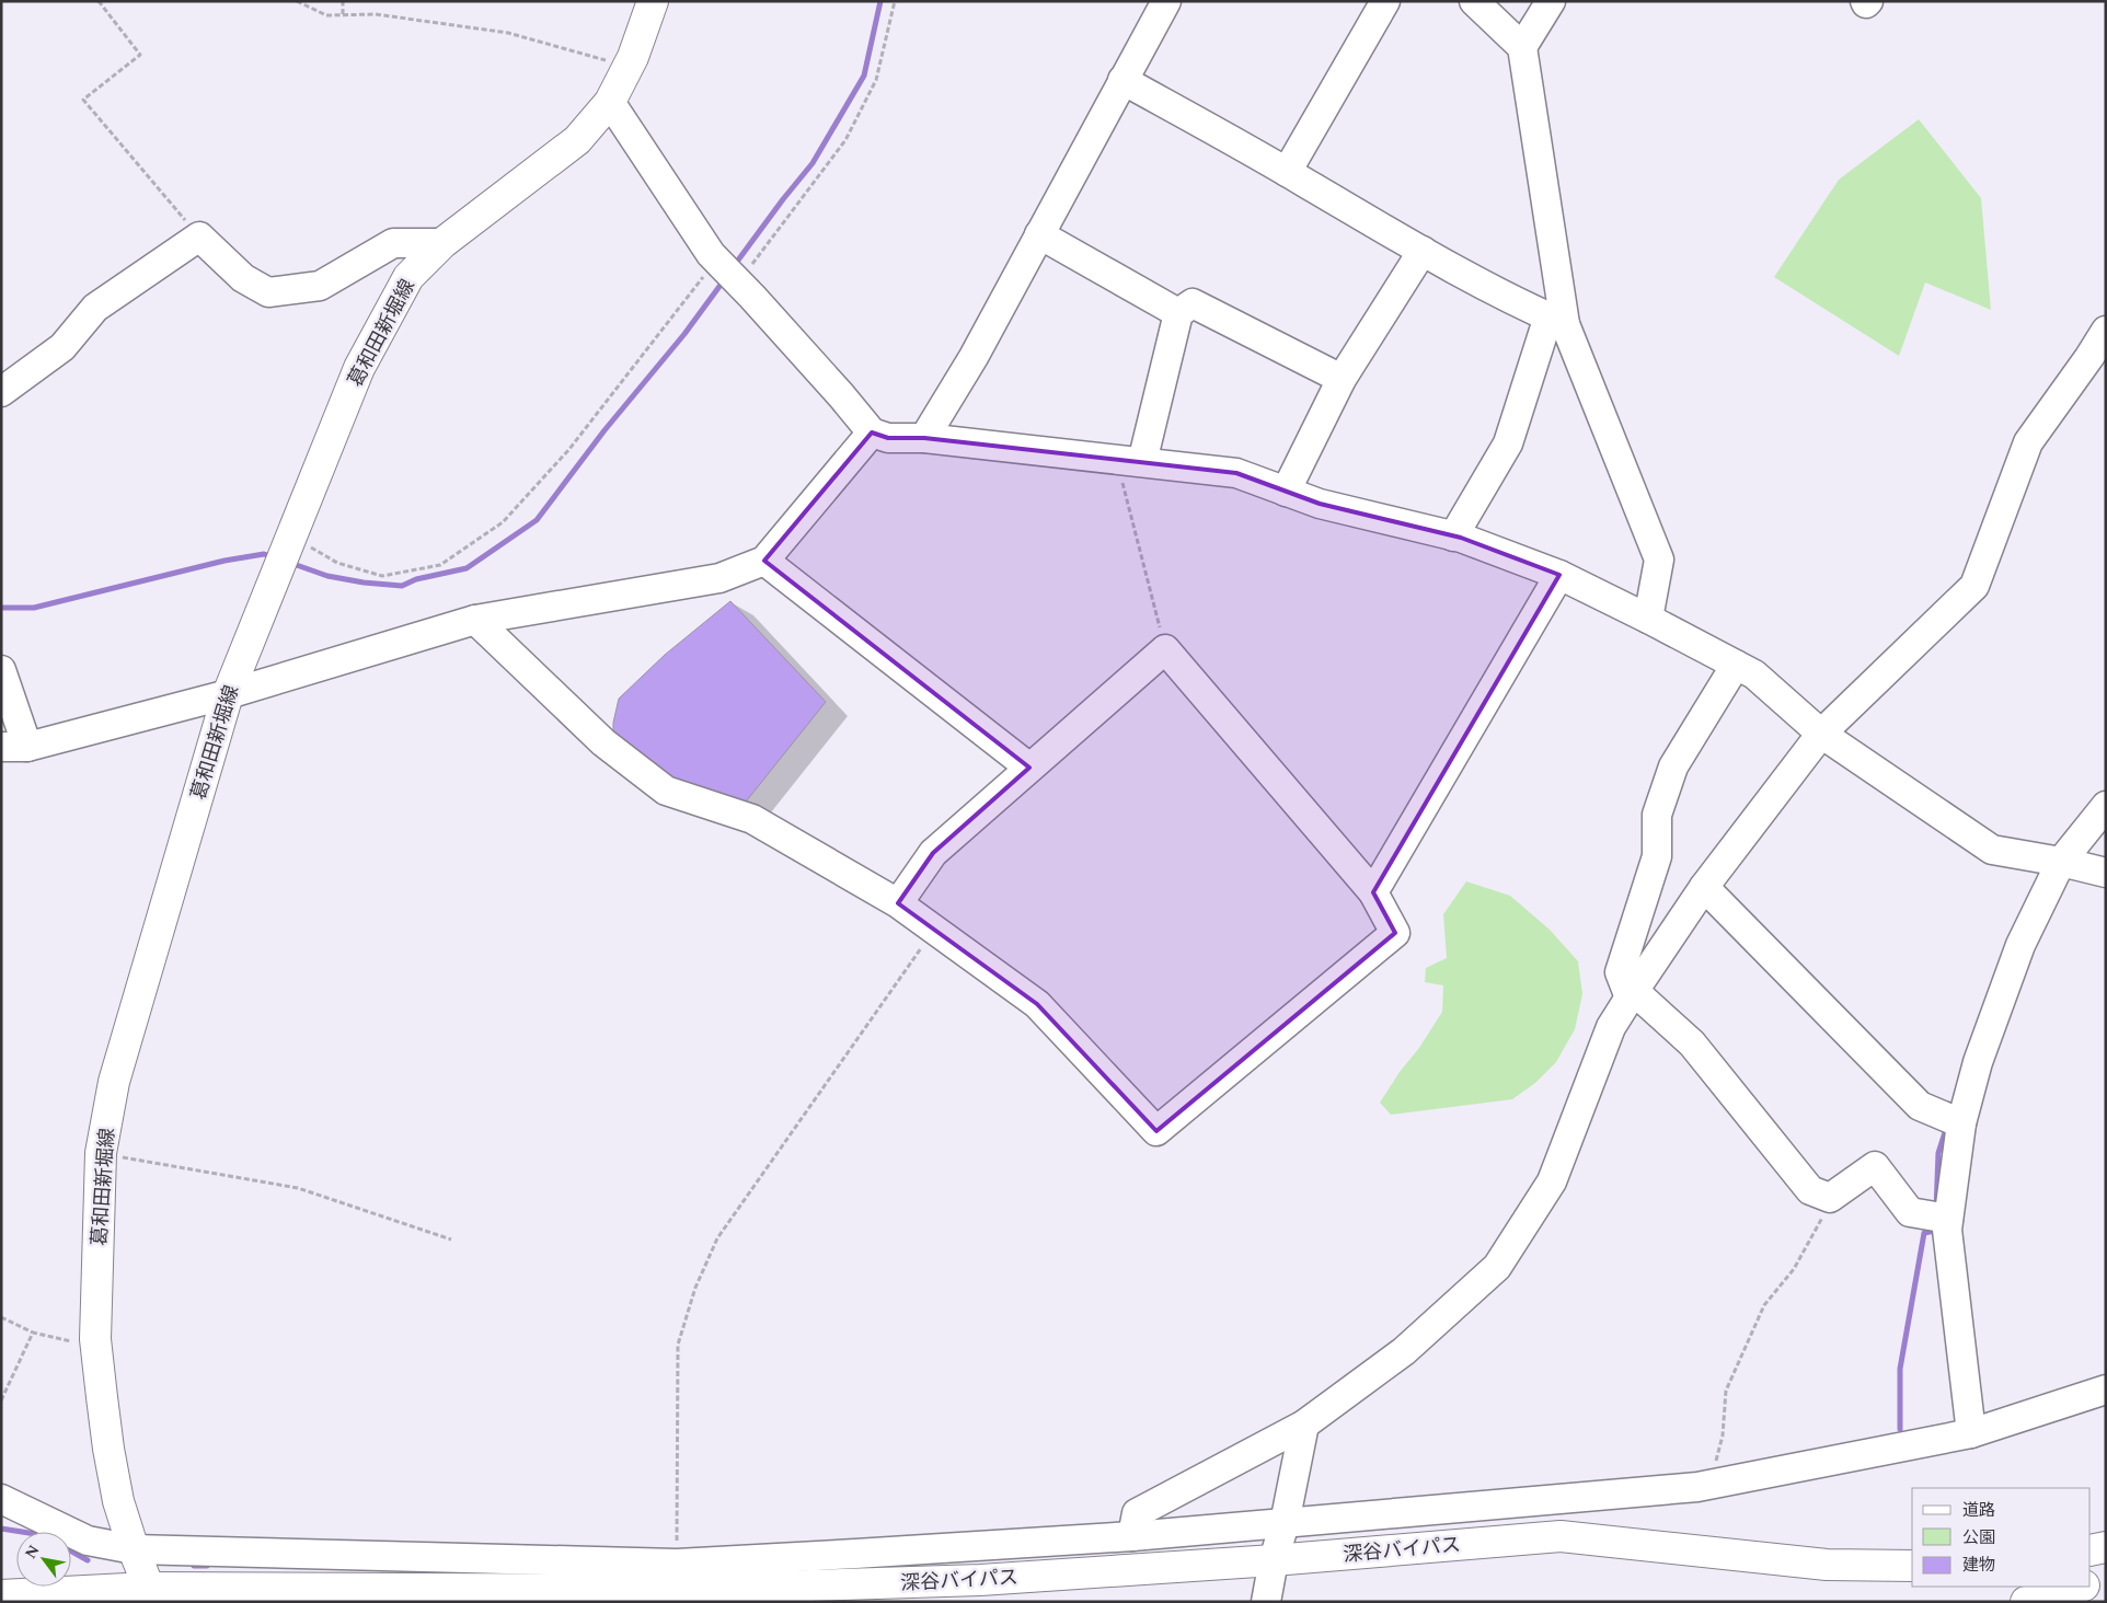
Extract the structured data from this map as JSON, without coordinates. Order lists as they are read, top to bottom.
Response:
{
  "streets": {
    "main road": ["葛和田新堀線", "深谷バイパス"]
  },
  "crossings": [
    ["葛和田新堀線", "深谷バイパス"]
  ],
  "legend": ["道路", "公園", "建物"],
  "north": "top left"
}
